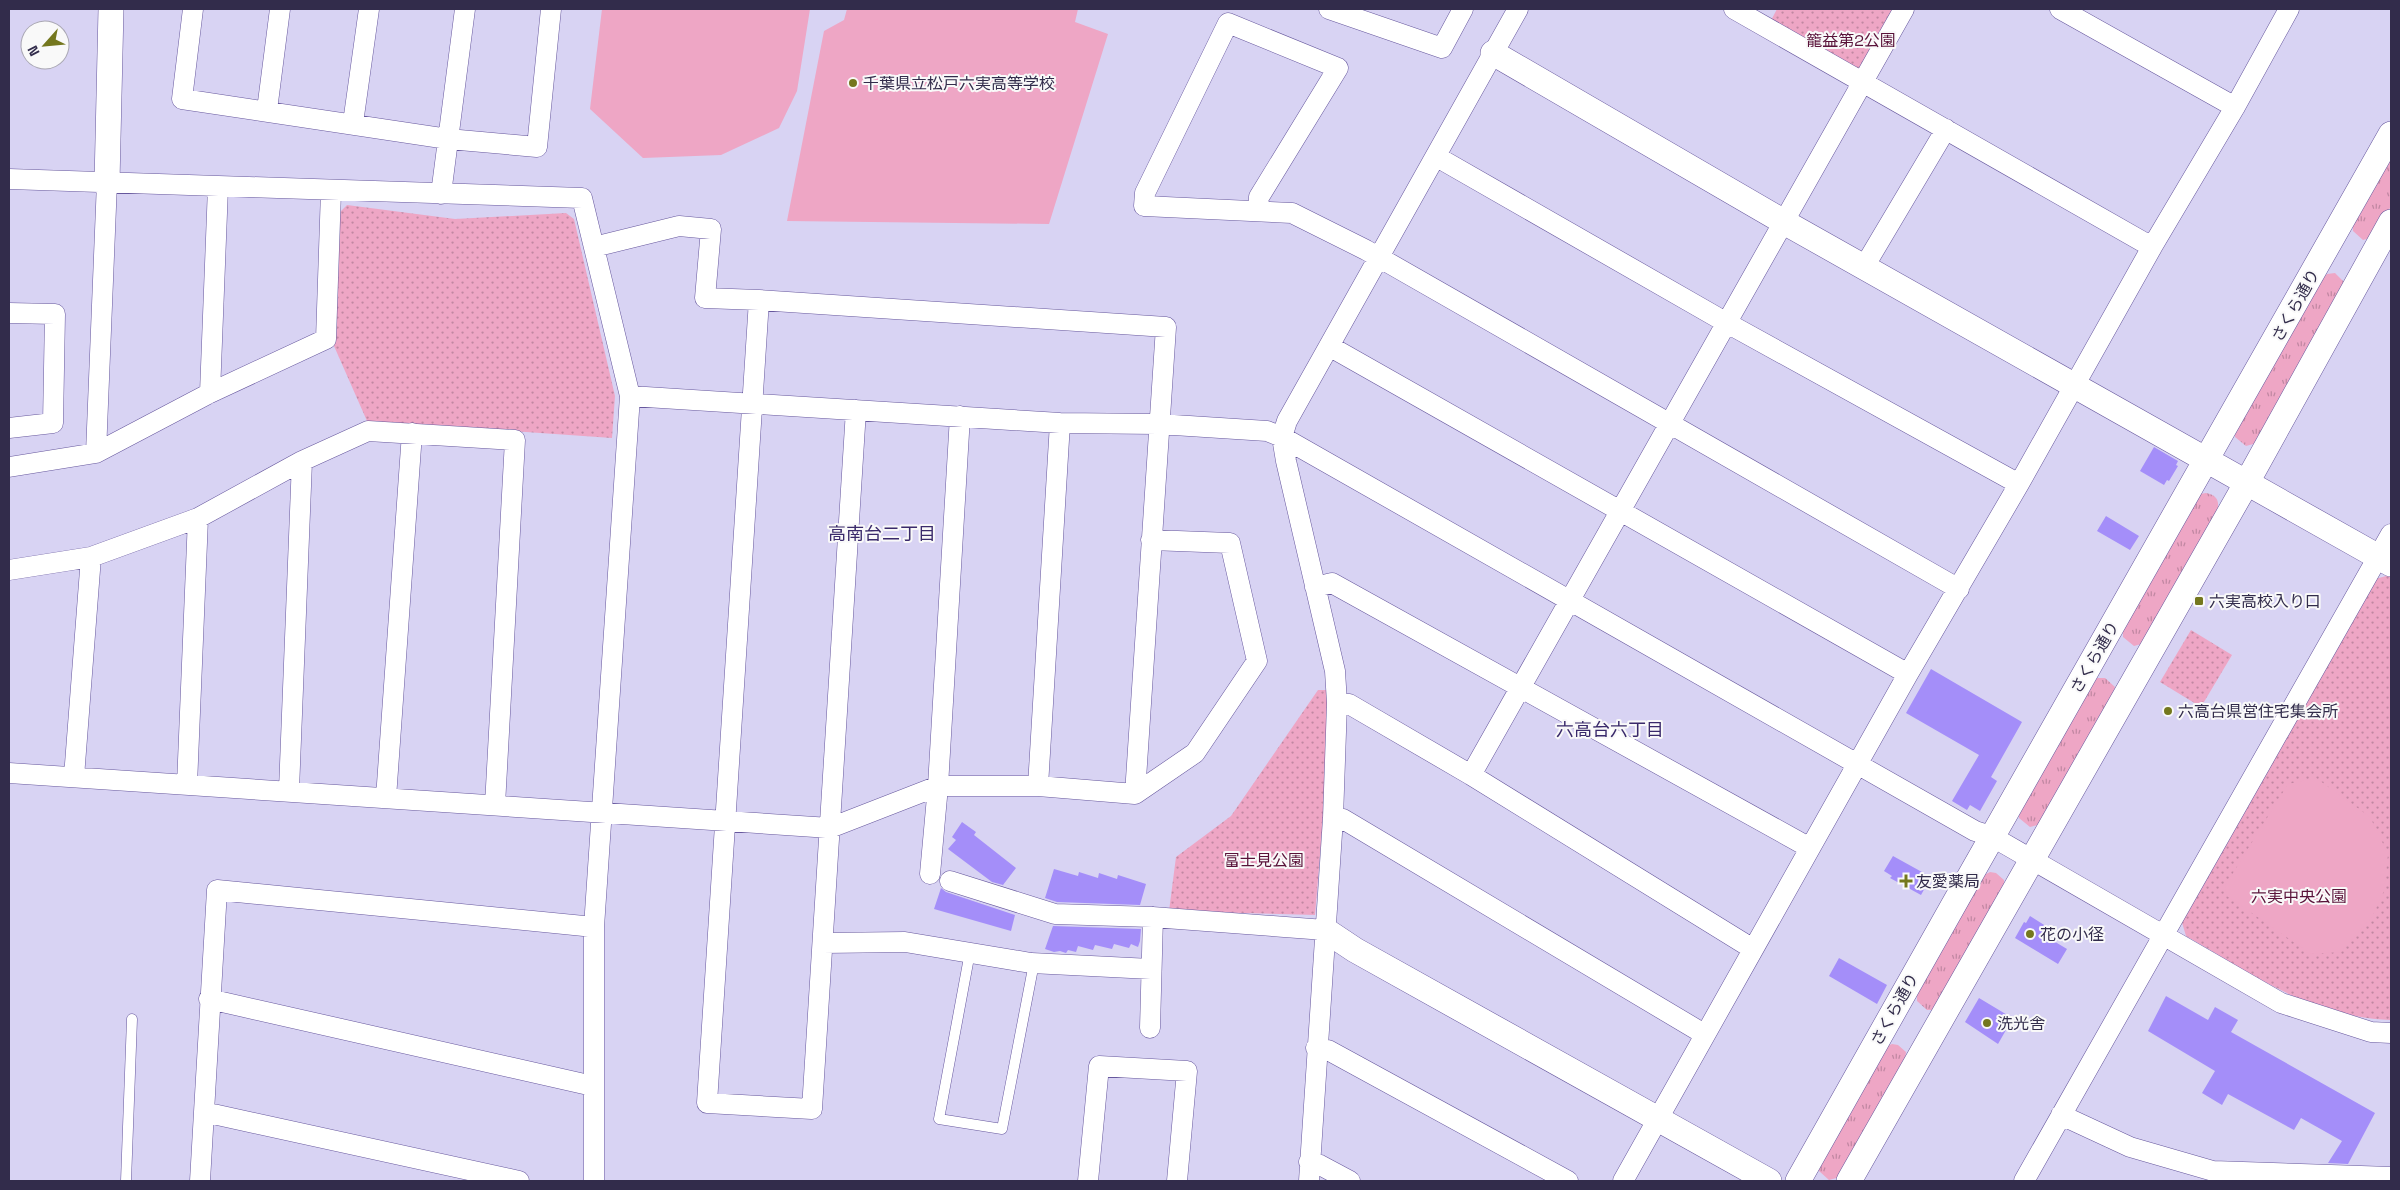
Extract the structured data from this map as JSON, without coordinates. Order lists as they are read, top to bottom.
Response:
{
  "streets": {
    "street": ["さくら通り"]
  },
  "districts": ["高南台二丁目", "六高台六丁目"],
  "parks": ["籠益第2公園", "富士見公園", "六実中央公園"],
  "places": {
    "other": [
      "千葉県立松戸六実高等学校",
      "六高台県営住宅集会所",
      "花の小径",
      "洗光舎"
    ],
    "transit": ["六実高校入り口"],
    "health": ["友愛薬局"]
  },
  "north": "bottom left"
}
